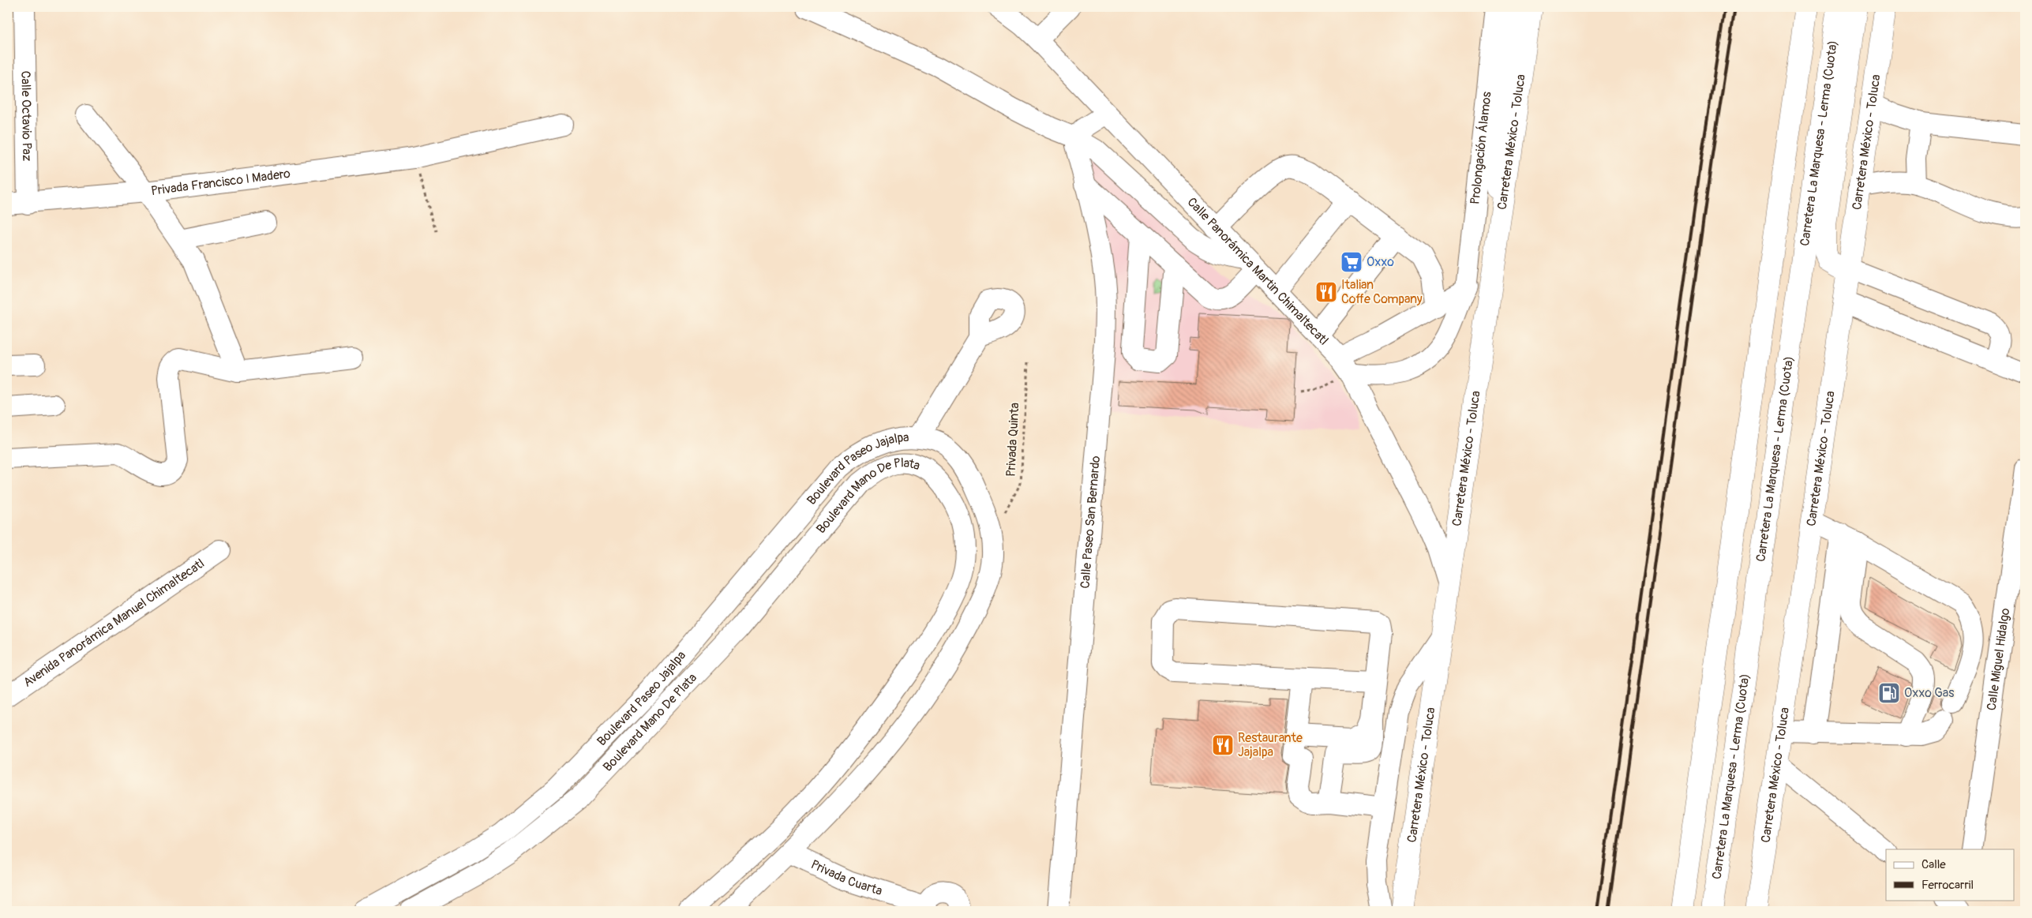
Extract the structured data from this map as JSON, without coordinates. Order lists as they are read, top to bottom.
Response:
{
  "streets": {
    "main road": ["Carretera La Marquesa - Lerma (Cuota)", "Carretera México - Toluca"],
    "street": [
      "Calle Octavio Paz",
      "Prolongación Álamos",
      "Privada Francisco I Madero",
      "Calle Panorámica Martin Chimaltecatl",
      "Boulevard Paseo Jajalpa",
      "Boulevard Mano De Plata",
      "Calle Paseo San Bernardo",
      "Avenida Panorámica Manuel Chimaltecatl",
      "Calle Miguel Hidalgo",
      "Privada Cuarta"
    ],
    "path": ["Privada Quinta"]
  },
  "crossings": [
    ["Calle Octavio Paz", "Privada Francisco I Madero"],
    ["Carretera México - Toluca", "Prolongación Álamos"],
    ["Carretera México - Toluca", "Calle Panorámica Martin Chimaltecatl"],
    ["Prolongación Álamos", "Calle Panorámica Martin Chimaltecatl"],
    ["Privada Quinta", "Boulevard Paseo Jajalpa"],
    ["Boulevard Paseo Jajalpa", "Privada Cuarta"]
  ],
  "places": {
    "supermarket": ["Oxxo"],
    "restaurant": ["Italian Coffe Company", "Restaurante Jajalpa"],
    "fuel station": ["Oxxo Gas"]
  },
  "legend": ["Calle", "Ferrocarril"]
}
